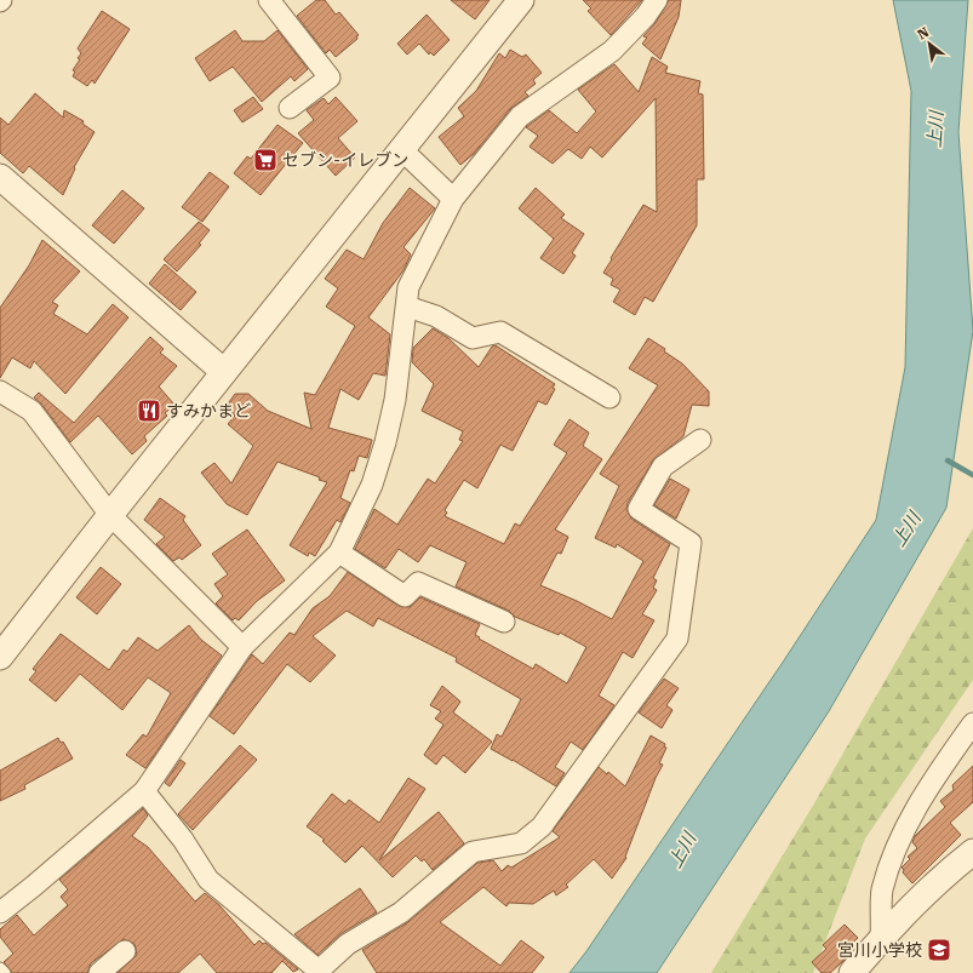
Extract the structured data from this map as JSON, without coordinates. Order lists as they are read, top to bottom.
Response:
{
  "water": ["上川"],
  "places": {
    "supermarket": ["セブン-イレブン"],
    "restaurant": ["すみかまど"],
    "school or university": ["宮川小学校"]
  },
  "north": "top left"
}
